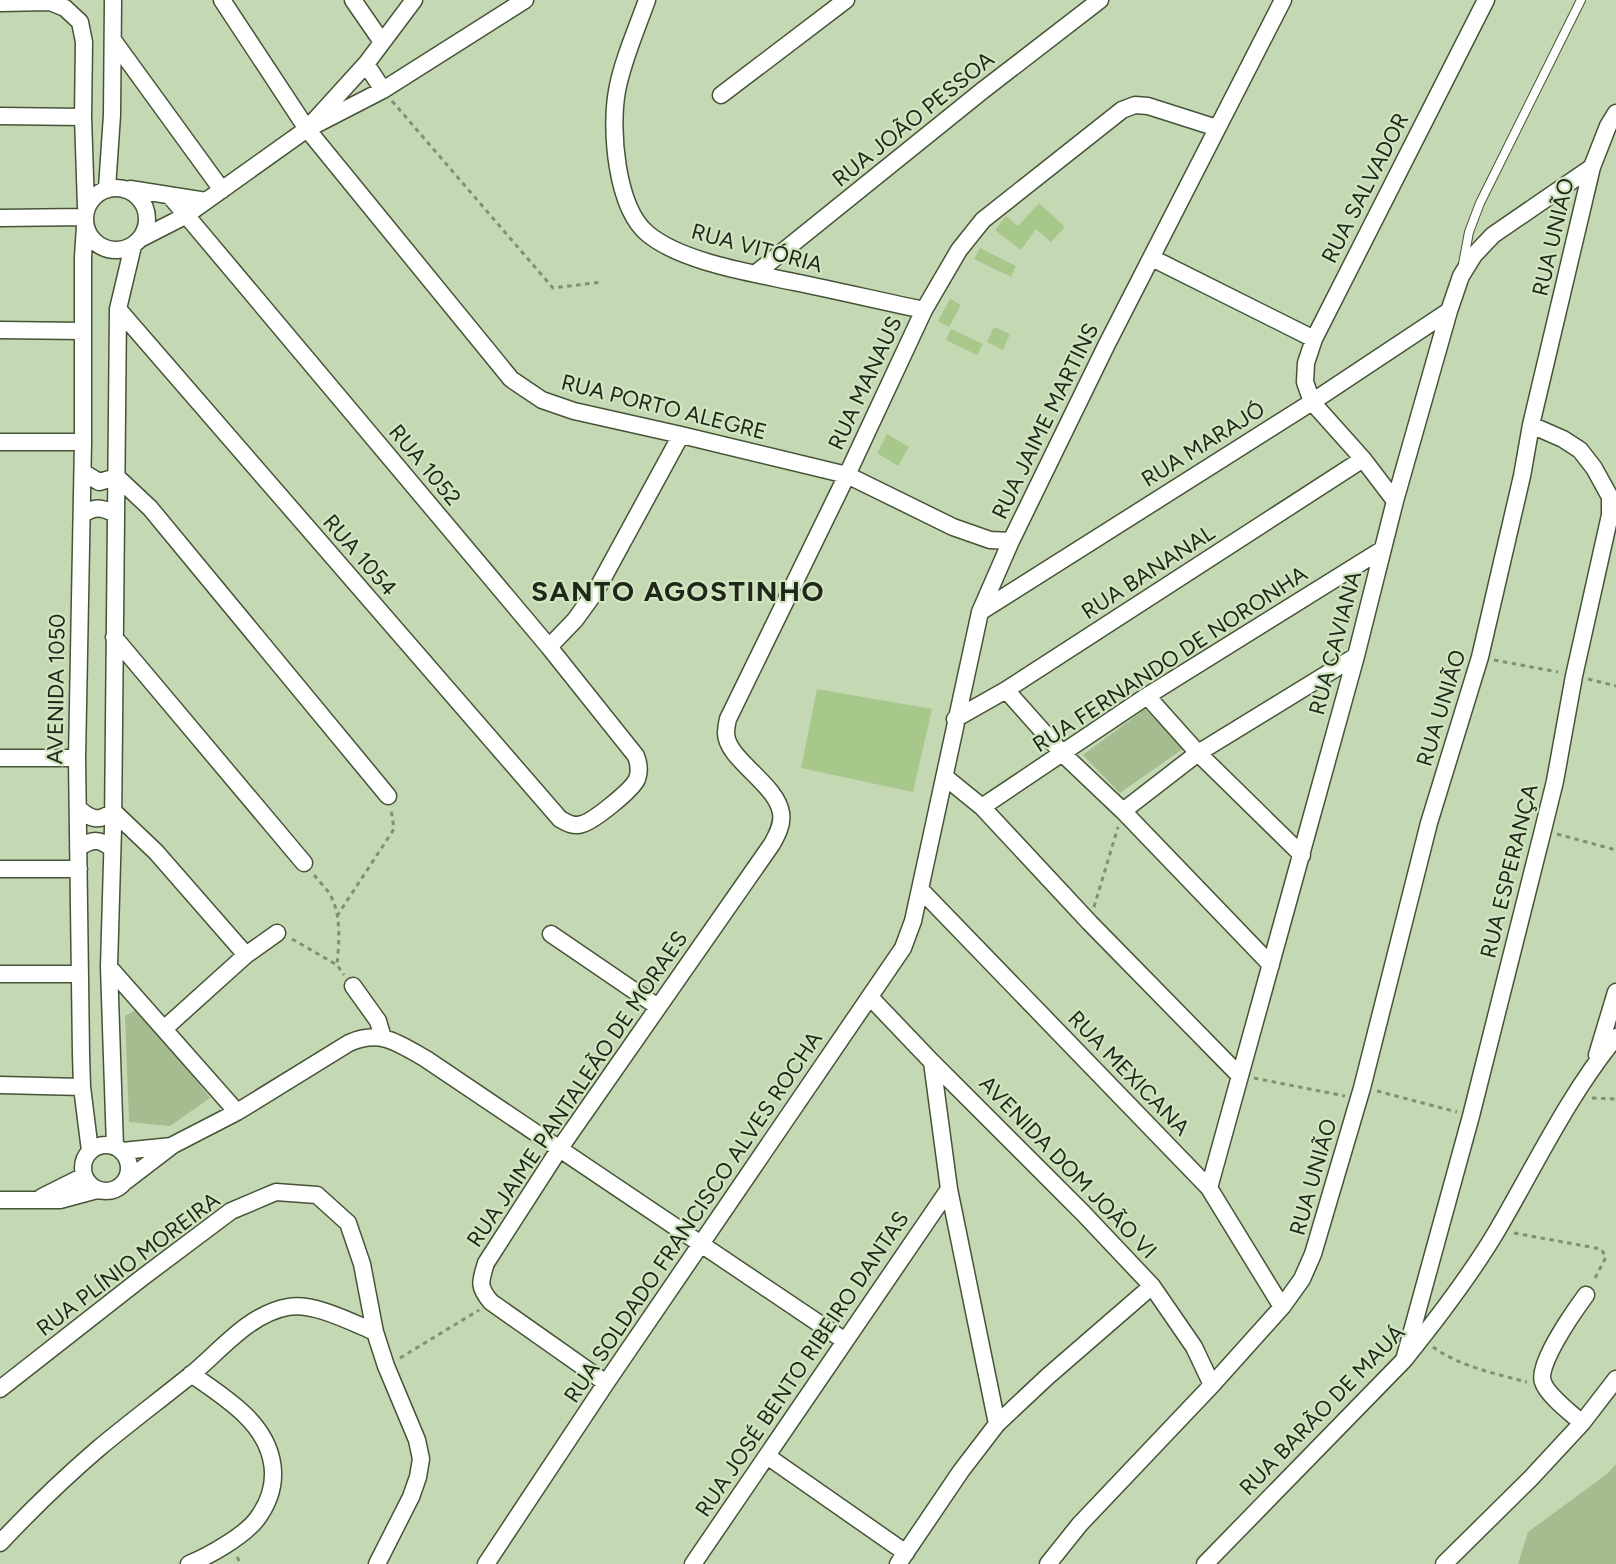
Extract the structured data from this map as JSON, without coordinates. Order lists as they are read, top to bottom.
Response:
{
  "streets": {
    "street": [
      "RUA JOÃO PESSOA",
      "RUA SALVADOR",
      "RUA UNIÃO",
      "RUA VITÓRIA",
      "RUA MANAUS",
      "RUA PORTO ALEGRE",
      "RUA JAIME MARTINS",
      "RUA MARAJÓ",
      "RUA 1052",
      "RUA 1054",
      "RUA BANANAL",
      "RUA CAVIANA",
      "RUA FERNANDO DE NORONHA",
      "AVENIDA 1050",
      "RUA ESPERANÇA",
      "RUA MEXICANA",
      "RUA JAIME PANTALEÃO DE MORAES",
      "AVENIDA DOM JOÃO VI",
      "RUA SOLDADO FRANCISCO ALVES ROCHA",
      "RUA PLÍNIO MOREIRA",
      "RUA JOSÉ BENTO RIBEIRO DANTAS",
      "RUA BARÃO DE MAUÁ"
    ]
  },
  "crossings": [
    ["RUA JOÃO PESSOA", "RUA VITÓRIA"],
    ["RUA SALVADOR", "RUA MARAJÓ"],
    ["RUA UNIÃO", "RUA CAVIANA"],
    ["RUA UNIÃO", "RUA ESPERANÇA"],
    ["RUA UNIÃO", "RUA MEXICANA"],
    ["RUA UNIÃO", "AVENIDA DOM JOÃO VI"],
    ["RUA VITÓRIA", "RUA MANAUS"],
    ["RUA MANAUS", "RUA PORTO ALEGRE"],
    ["RUA MANAUS", "RUA JAIME MARTINS"],
    ["RUA MANAUS", "RUA JAIME PANTALEÃO DE MORAES"],
    ["RUA PORTO ALEGRE", "RUA JAIME MARTINS"],
    ["RUA JAIME MARTINS", "RUA MARAJÓ"],
    ["RUA JAIME MARTINS", "RUA BANANAL"],
    ["RUA JAIME MARTINS", "RUA MEXICANA"],
    ["RUA JAIME MARTINS", "RUA SOLDADO FRANCISCO ALVES ROCHA"],
    ["RUA MARAJÓ", "RUA CAVIANA"],
    ["RUA 1052", "RUA 1054"],
    ["RUA CAVIANA", "RUA FERNANDO DE NORONHA"],
    ["RUA CAVIANA", "RUA MEXICANA"],
    ["RUA ESPERANÇA", "RUA BARÃO DE MAUÁ"],
    ["RUA MEXICANA", "RUA SOLDADO FRANCISCO ALVES ROCHA"],
    ["AVENIDA DOM JOÃO VI", "RUA SOLDADO FRANCISCO ALVES ROCHA"]
  ],
  "districts": ["SANTO AGOSTINHO"]
}
